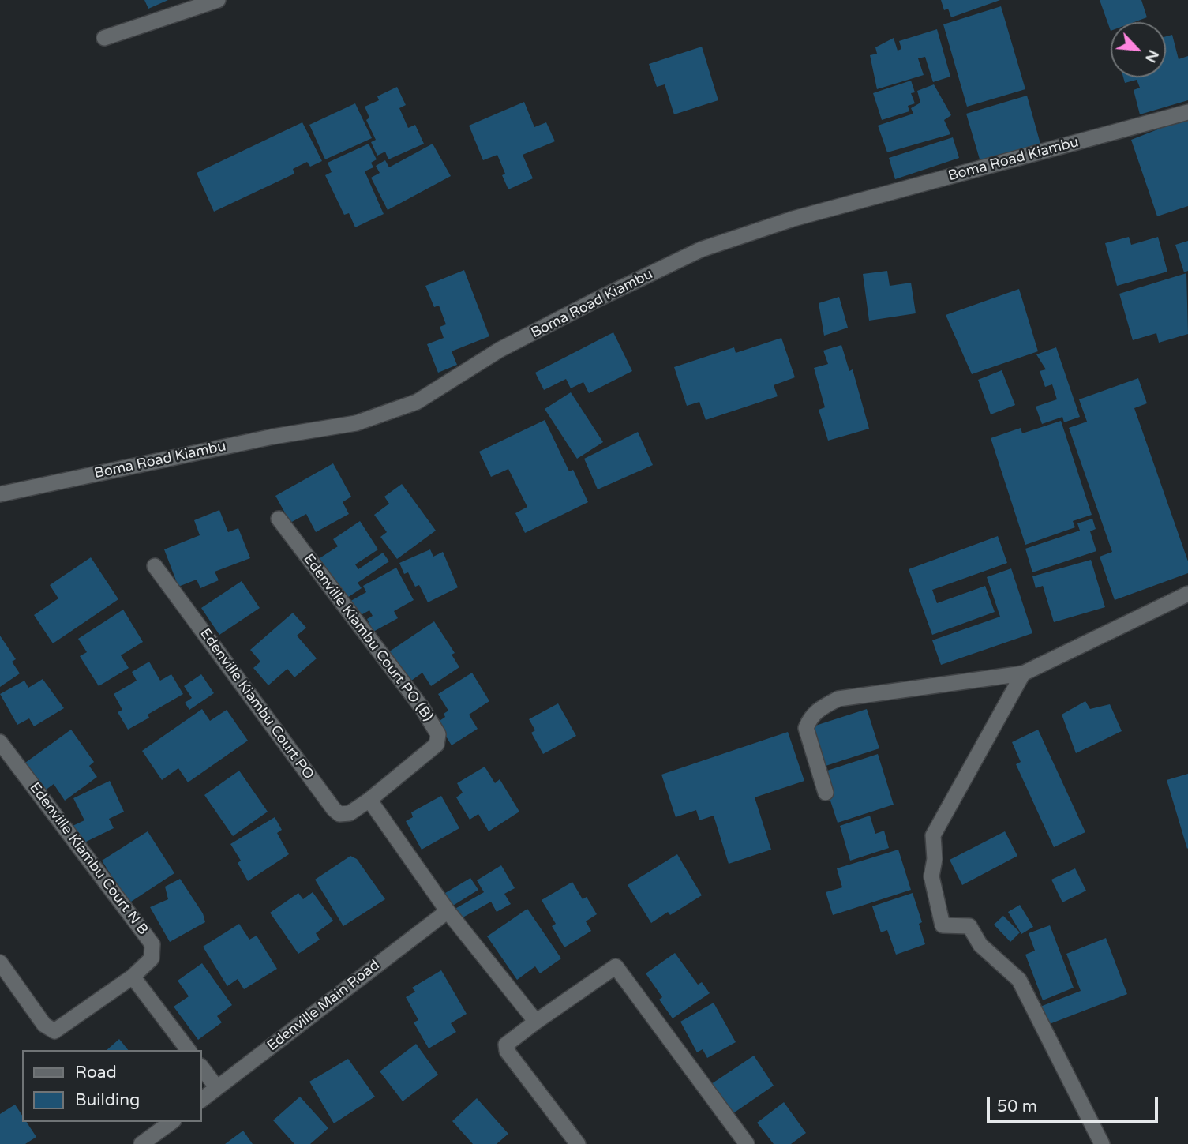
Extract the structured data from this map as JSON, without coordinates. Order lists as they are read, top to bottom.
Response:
{
  "streets": {
    "street": [
      "Boma Road Kiambu",
      "Edenville Kiambu Court PO (B)",
      "Edenville Kiambu Court PO",
      "Edenville Kiambu Court N B",
      "Edenville Main Road"
    ]
  },
  "crossings": [
    ["Edenville Kiambu Court PO (B)", "Edenville Kiambu Court PO"]
  ],
  "legend": ["Road", "Building"],
  "scale_bar": "50 m",
  "north": "bottom right"
}
